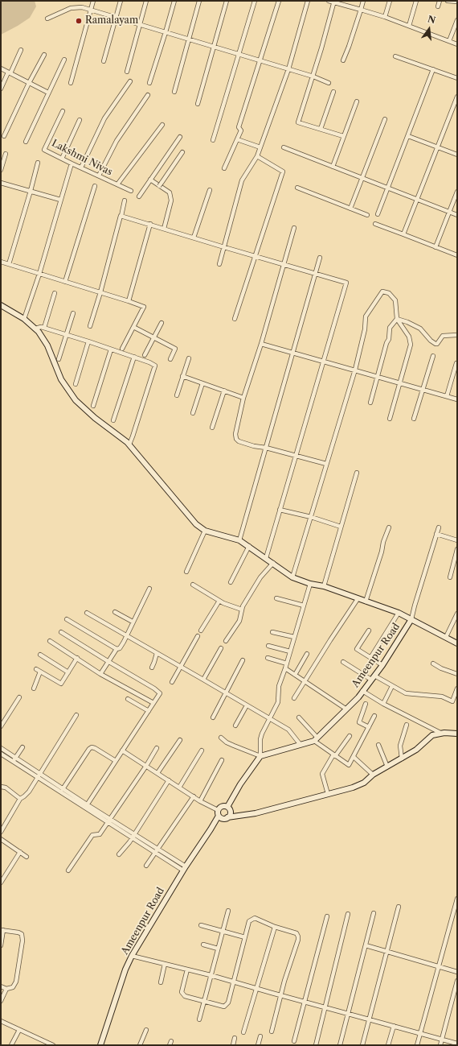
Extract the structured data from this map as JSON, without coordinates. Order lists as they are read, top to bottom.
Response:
{
  "streets": {
    "street": ["Lakshmi Nivas", "Ameenpur Road"]
  },
  "places": ["Ramalayam"],
  "north": "top"
}
